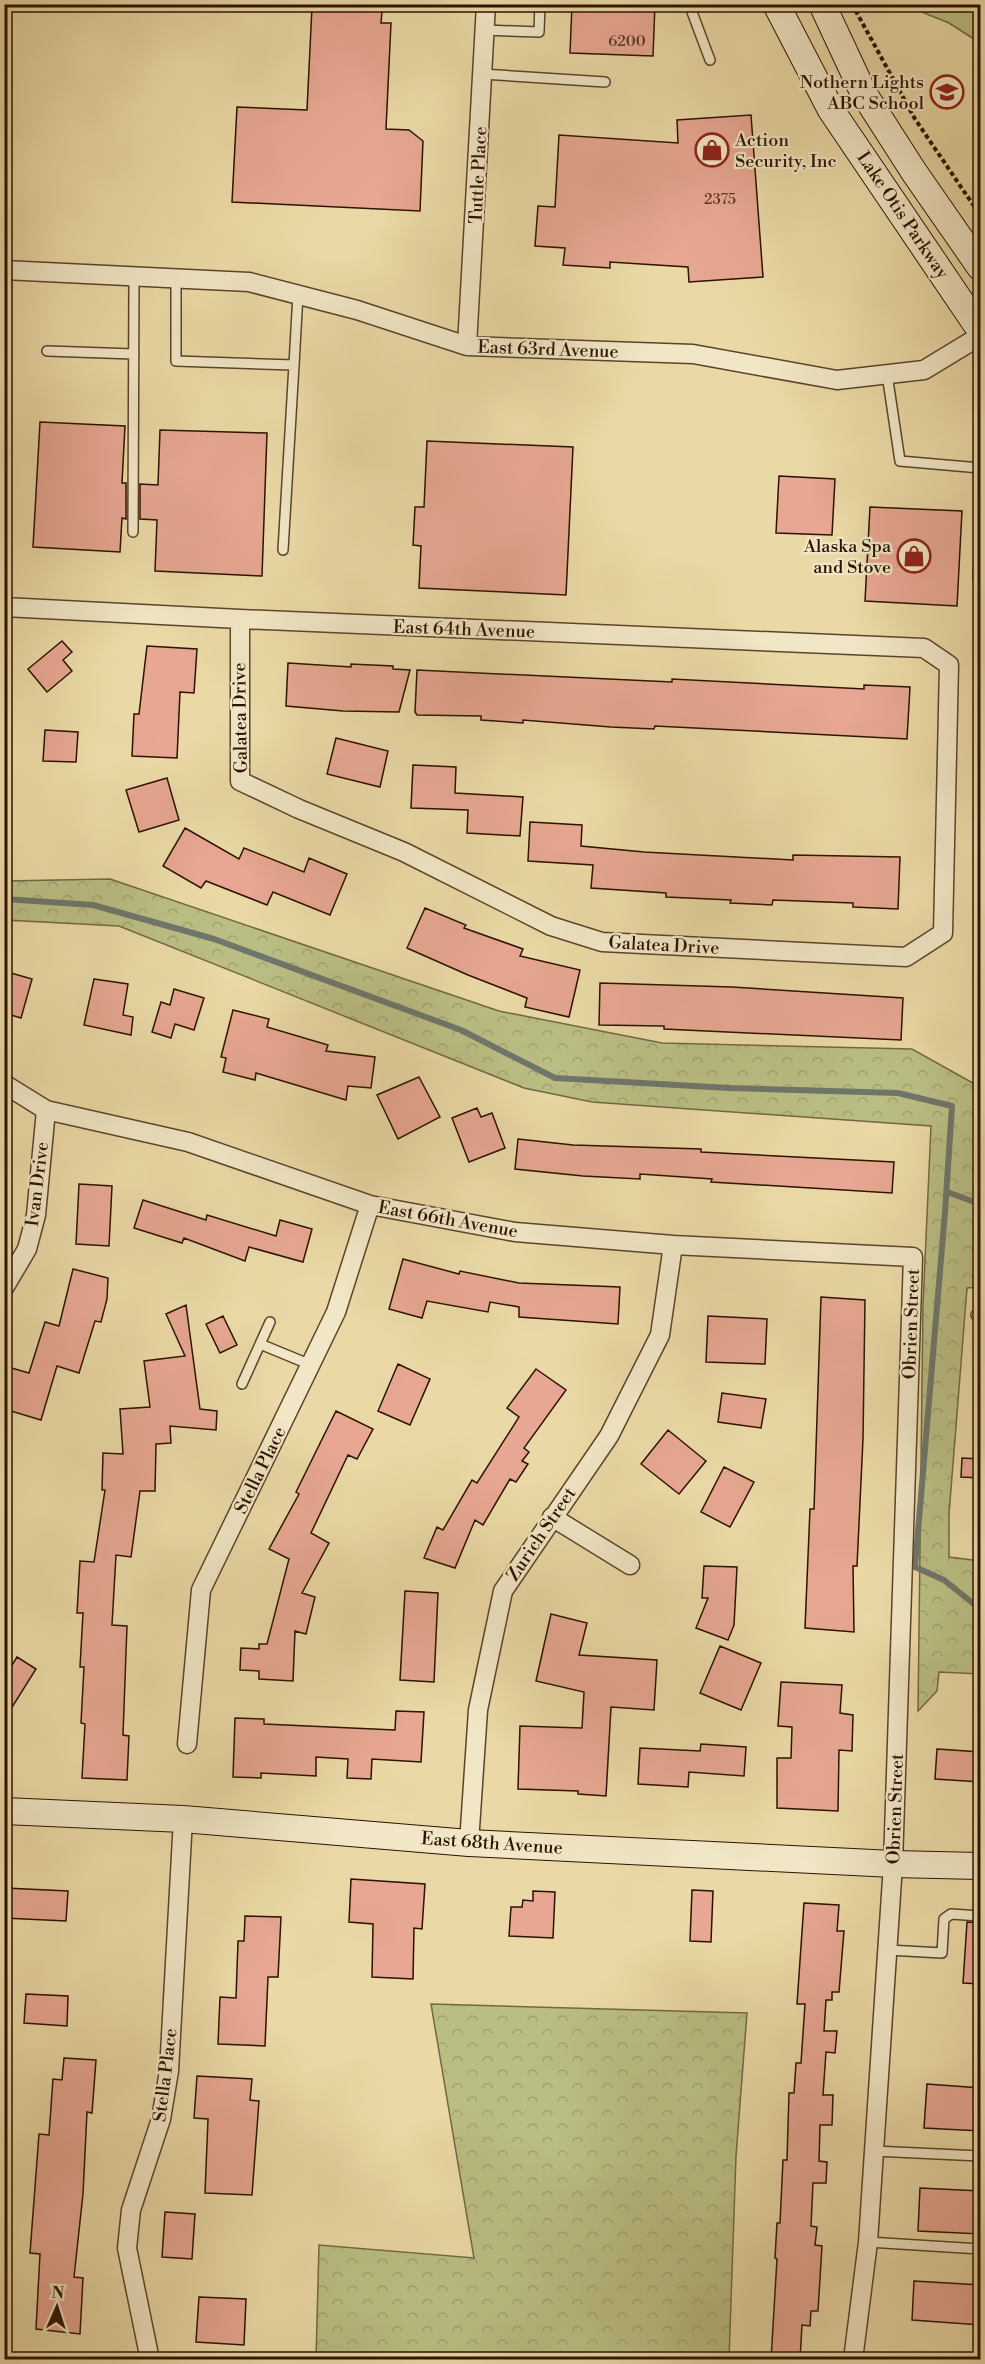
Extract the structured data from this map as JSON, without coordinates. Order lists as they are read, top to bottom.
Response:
{
  "streets": {
    "street": [
      "Tuttle Place",
      "Lake Otis Parkway",
      "East 63rd Avenue",
      "East 64th Avenue",
      "Galatea Drive",
      "Ivan Drive",
      "East 66th Avenue",
      "Obrien Street",
      "Stella Place",
      "Zurich Street",
      "East 68th Avenue"
    ]
  },
  "crossings": [
    ["Tuttle Place", "East 63rd Avenue"],
    ["East 64th Avenue", "Galatea Drive"],
    ["Ivan Drive", "East 66th Avenue"],
    ["East 66th Avenue", "Obrien Street"],
    ["East 66th Avenue", "Stella Place"],
    ["East 66th Avenue", "Zurich Street"],
    ["Obrien Street", "East 68th Avenue"],
    ["Stella Place", "East 68th Avenue"],
    ["Zurich Street", "East 68th Avenue"]
  ],
  "places": {
    "school or university": ["Nothern Lights ABC School"],
    "shop": ["Action Security, Inc", "Alaska Spa and Stove"]
  },
  "house_numbers": ["6200", "2375"],
  "north": "top"
}
